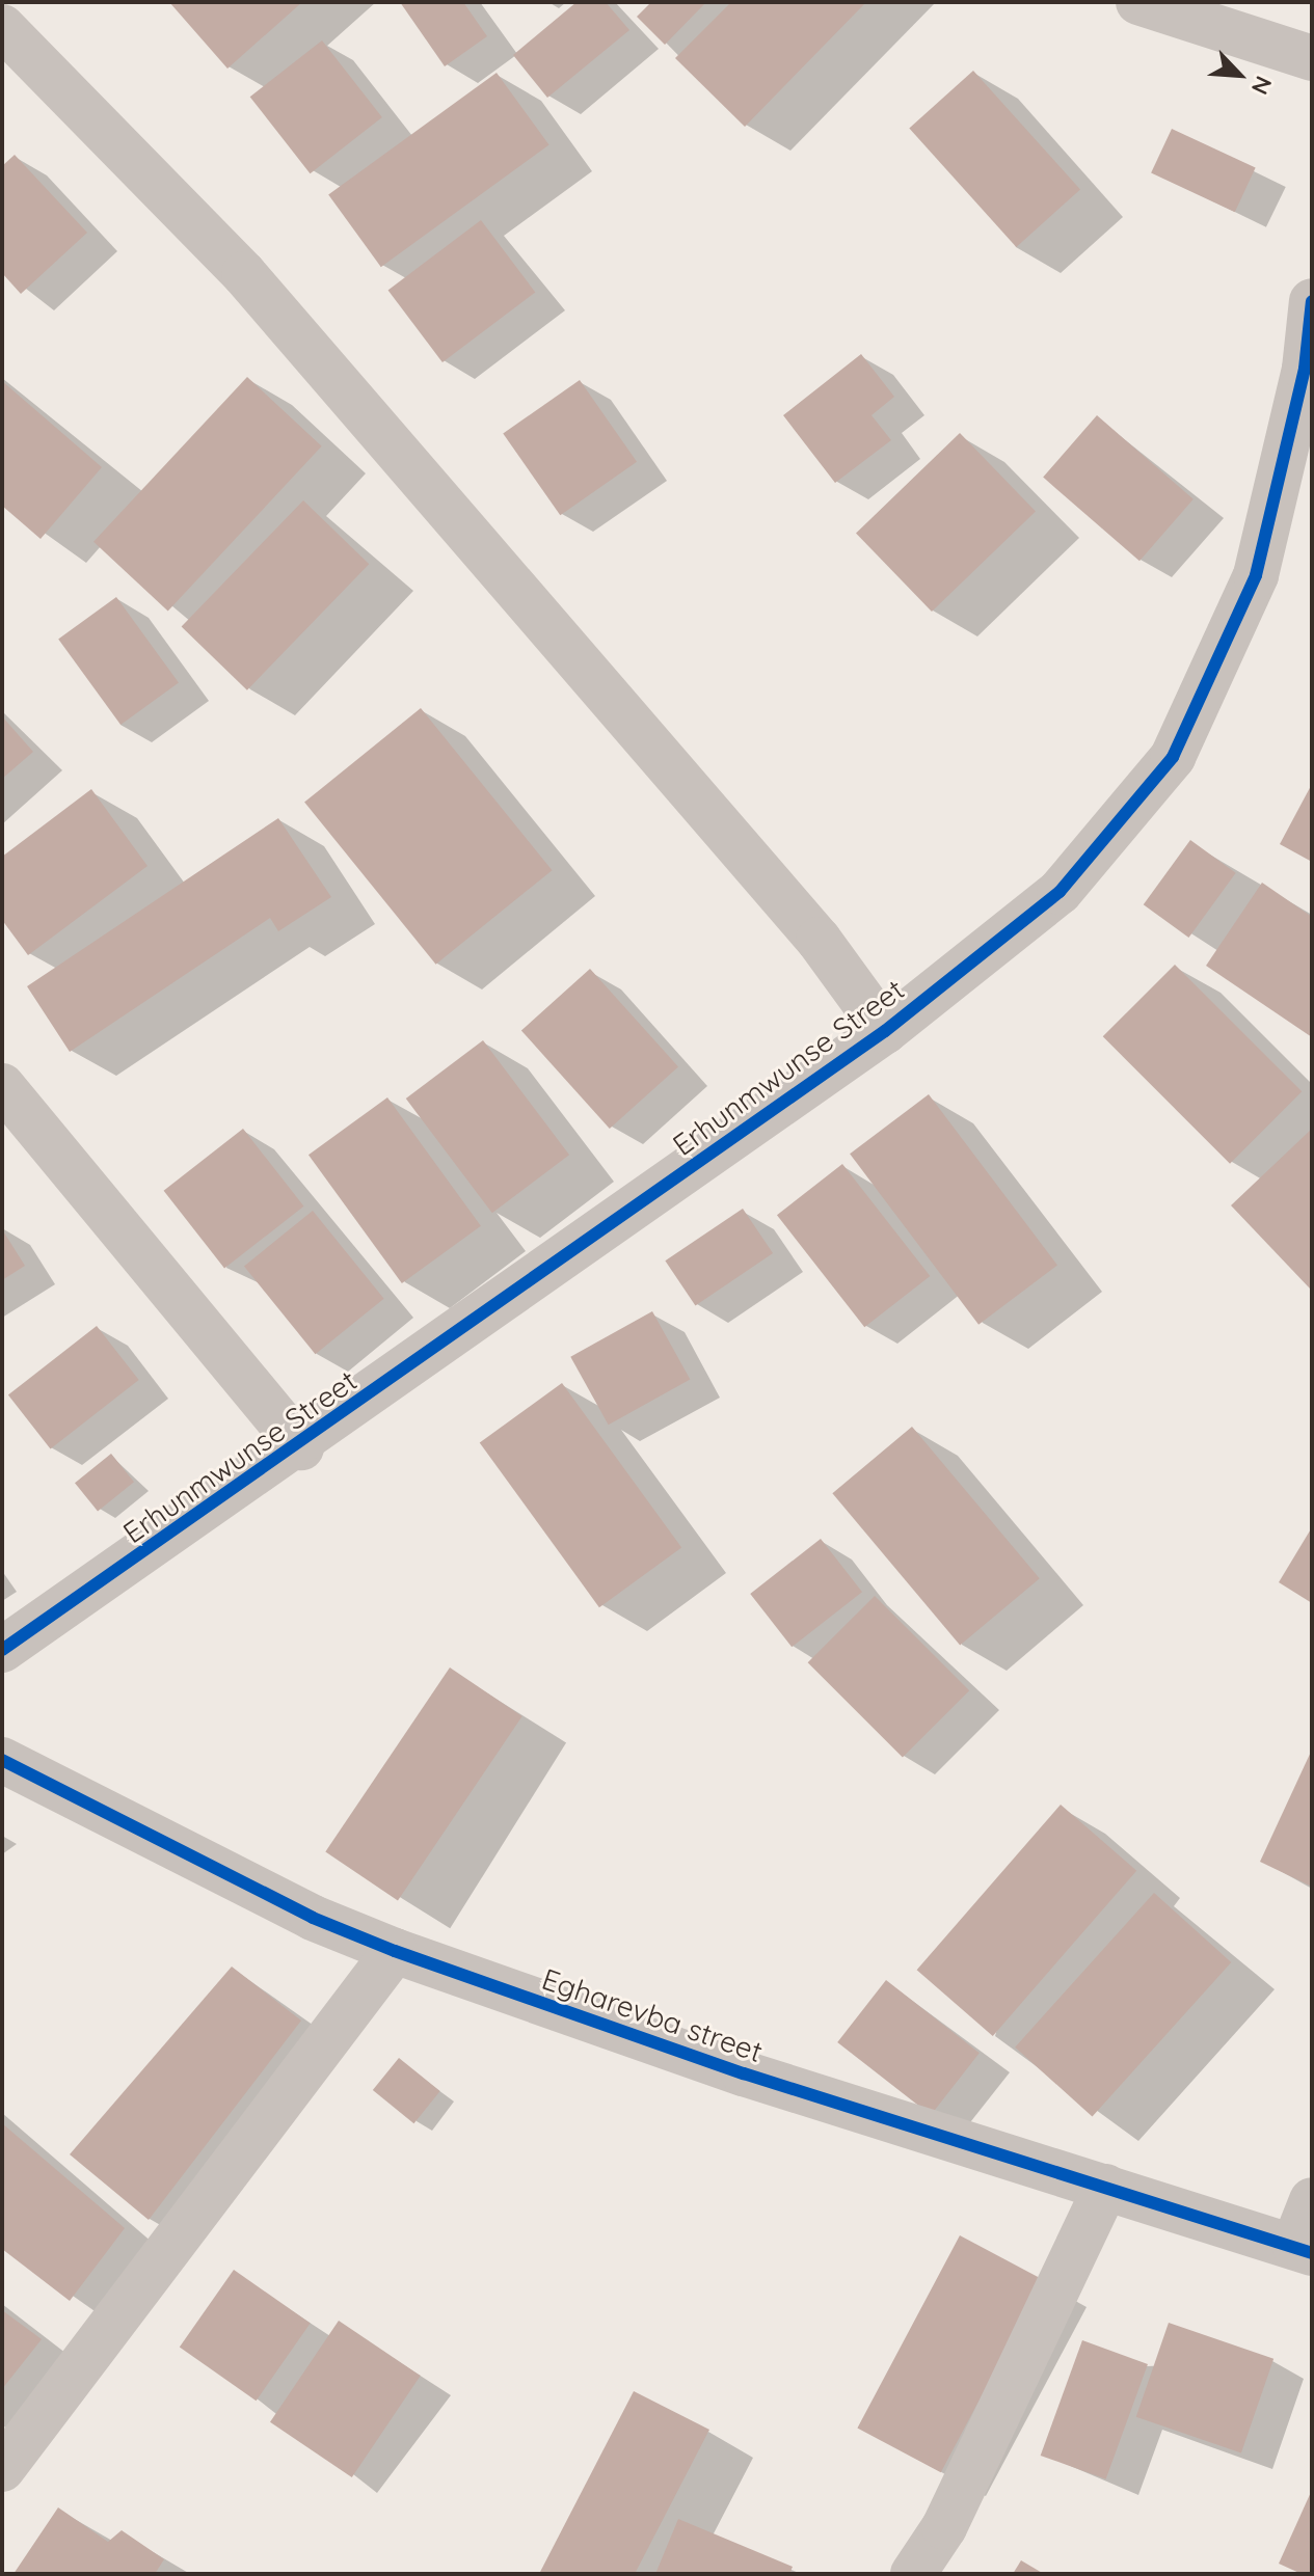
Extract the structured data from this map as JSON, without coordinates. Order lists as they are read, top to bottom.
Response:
{
  "streets": {
    "street": ["Erhunmwunse Street", "Egharevba street"]
  },
  "north": "bottom right"
}
